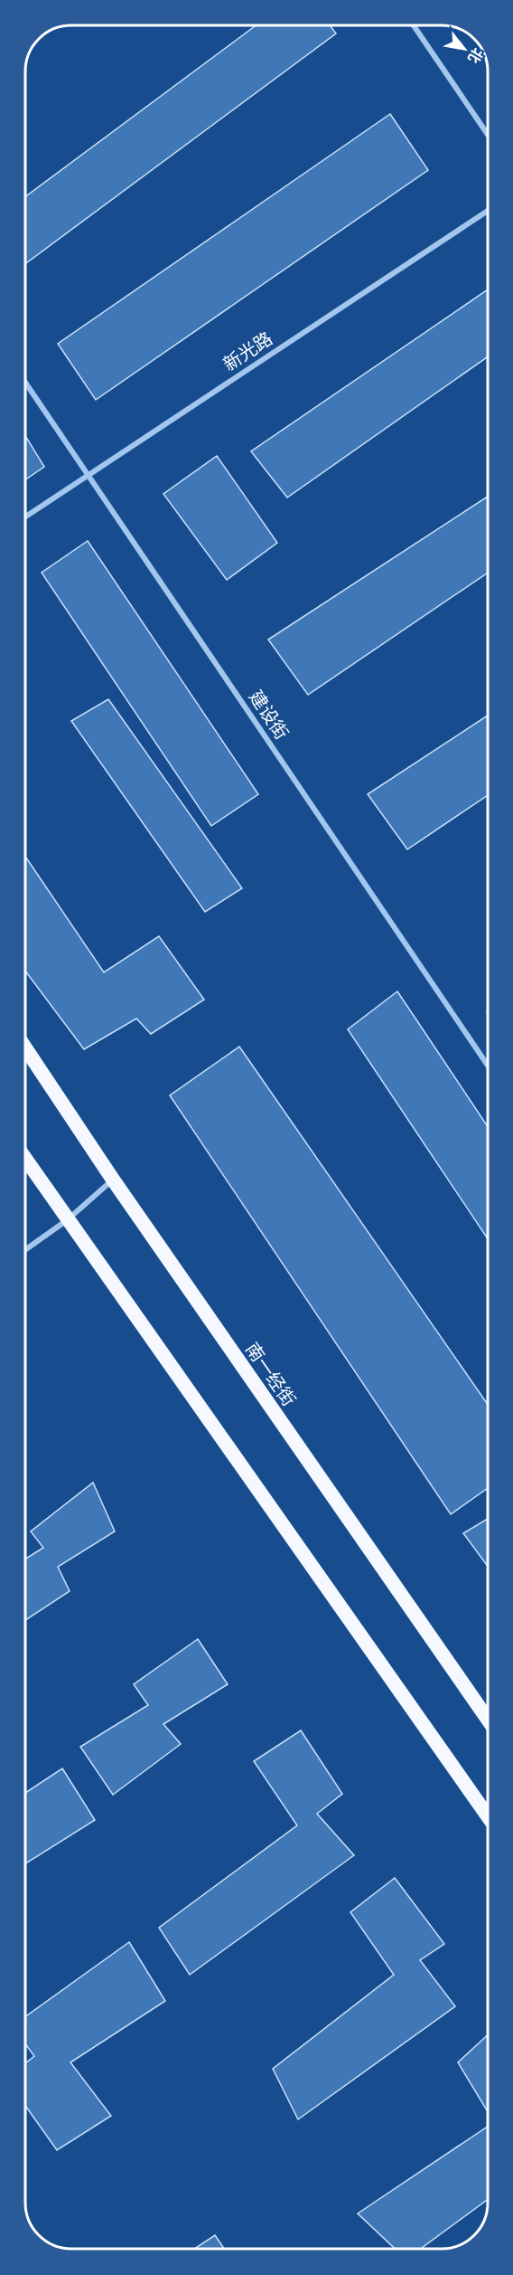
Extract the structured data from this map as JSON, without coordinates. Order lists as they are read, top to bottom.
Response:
{
  "streets": {
    "highway": ["南一经街"],
    "street": ["新光路", "建设街"]
  },
  "crossings": [
    ["新光路", "建设街"]
  ],
  "north": "bottom right"
}
